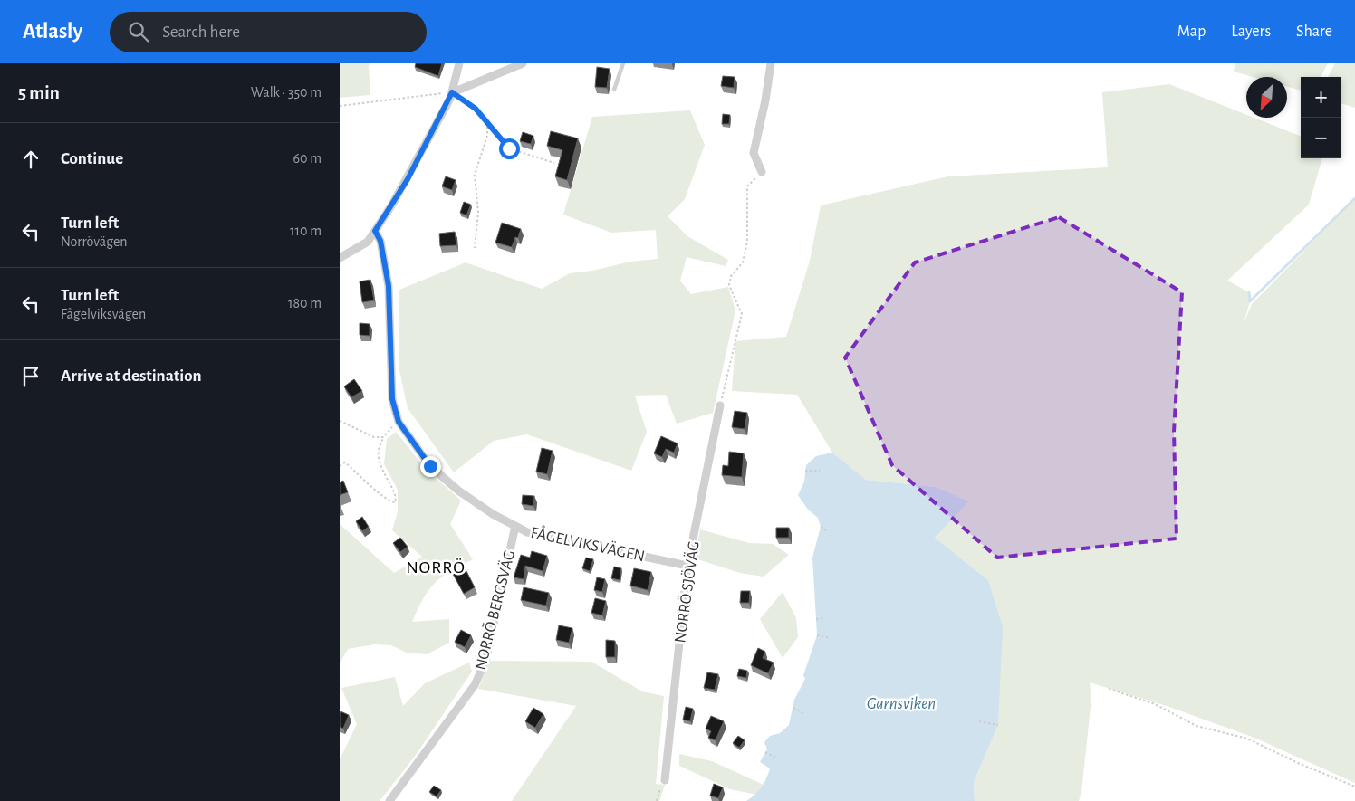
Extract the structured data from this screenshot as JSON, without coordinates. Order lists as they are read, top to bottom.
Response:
{
  "streets": {
    "street": ["FÅGELVIKSVÄGEN", "NORRÖ SJÖVÄG", "NORRÖ BERGSVÄG"]
  },
  "crossings": [
    ["FÅGELVIKSVÄGEN", "NORRÖ SJÖVÄG"],
    ["FÅGELVIKSVÄGEN", "NORRÖ BERGSVÄG"]
  ],
  "districts": ["NORRÖ"],
  "water": ["Garnsviken"],
  "north": "bottom left",
  "page": {
    "header": "Atlasly",
    "search": "Search here",
    "nav": ["Map", "Layers", "Share"],
    "heading": ["5 min", "Walk · 350 m"],
    "map_buttons": ["+", "−"],
    "list": [
      ["Continue", "60 m"],
      ["Turn left", "Norrövägen", "110 m"],
      ["Turn left", "Fågelviksvägen", "180 m"],
      "Arrive at destination"
    ]
  }
}
